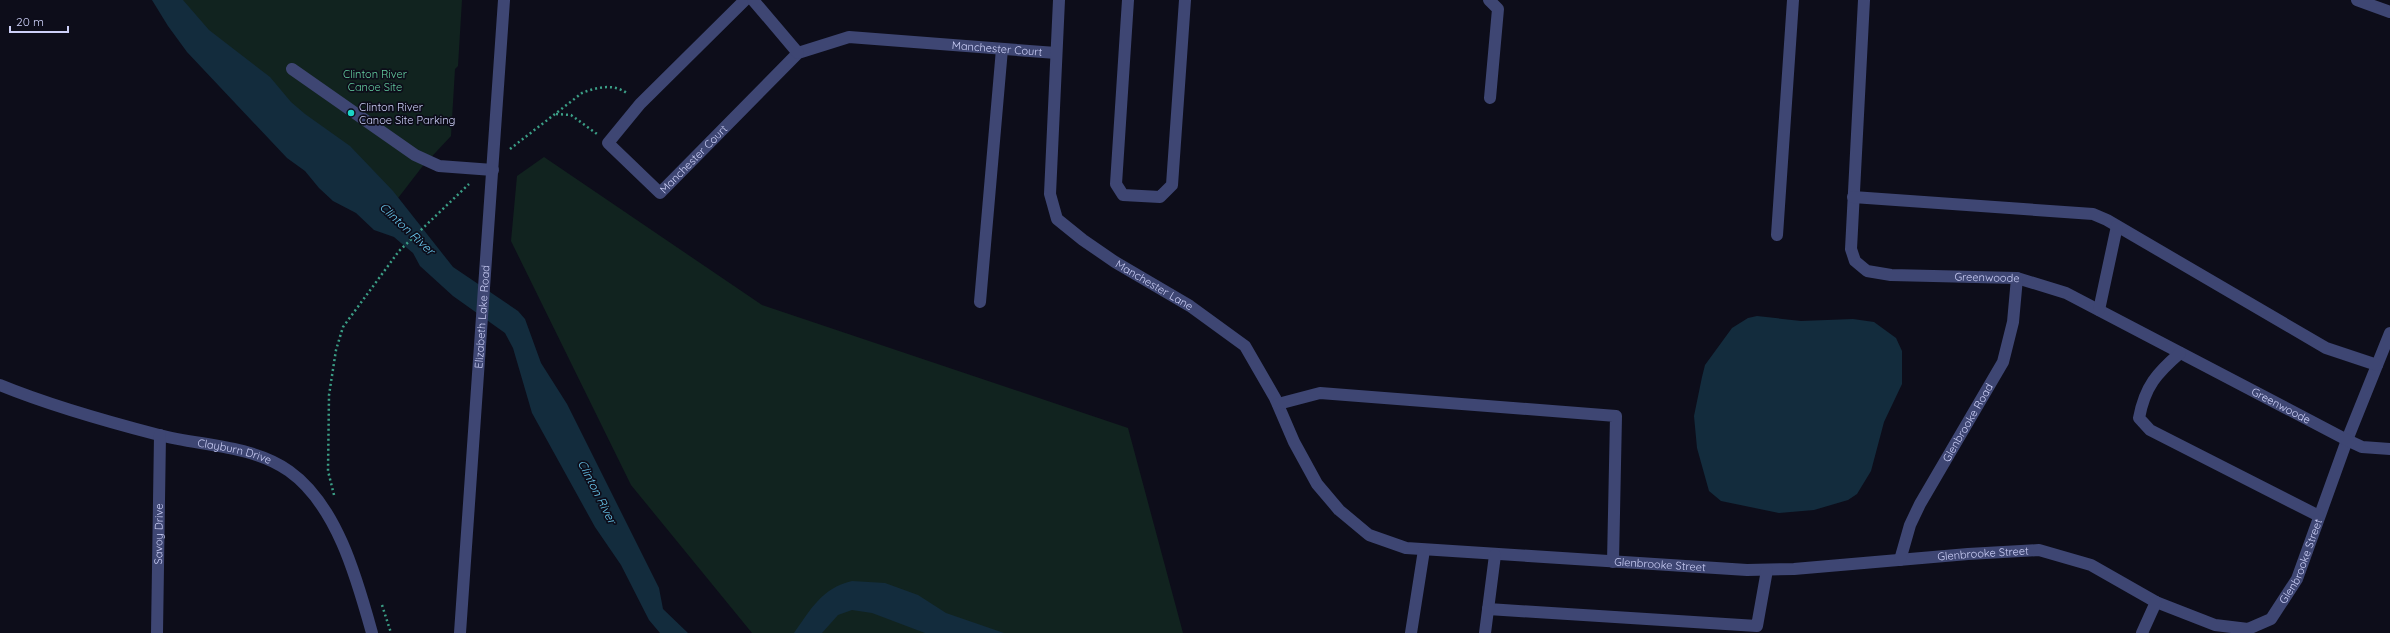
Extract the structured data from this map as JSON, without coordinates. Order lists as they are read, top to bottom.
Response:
{
  "streets": {
    "street": [
      "Manchester Court",
      "Greenwoode",
      "Manchester Lane",
      "Elizabeth Lake Road",
      "Glenbrooke Road",
      "Clayburn Drive",
      "Savoy Drive",
      "Glenbrooke Street"
    ]
  },
  "crossings": [
    ["Manchester Court", "Manchester Lane"],
    ["Greenwoode", "Glenbrooke Road"],
    ["Greenwoode", "Glenbrooke Street"],
    ["Manchester Lane", "Glenbrooke Street"],
    ["Glenbrooke Road", "Glenbrooke Street"],
    ["Clayburn Drive", "Savoy Drive"]
  ],
  "water": ["Clinton River"],
  "parks": ["Clinton River Canoe Site"],
  "places": ["Clinton River Canoe Site Parking"],
  "scale_bar": "20 m"
}
